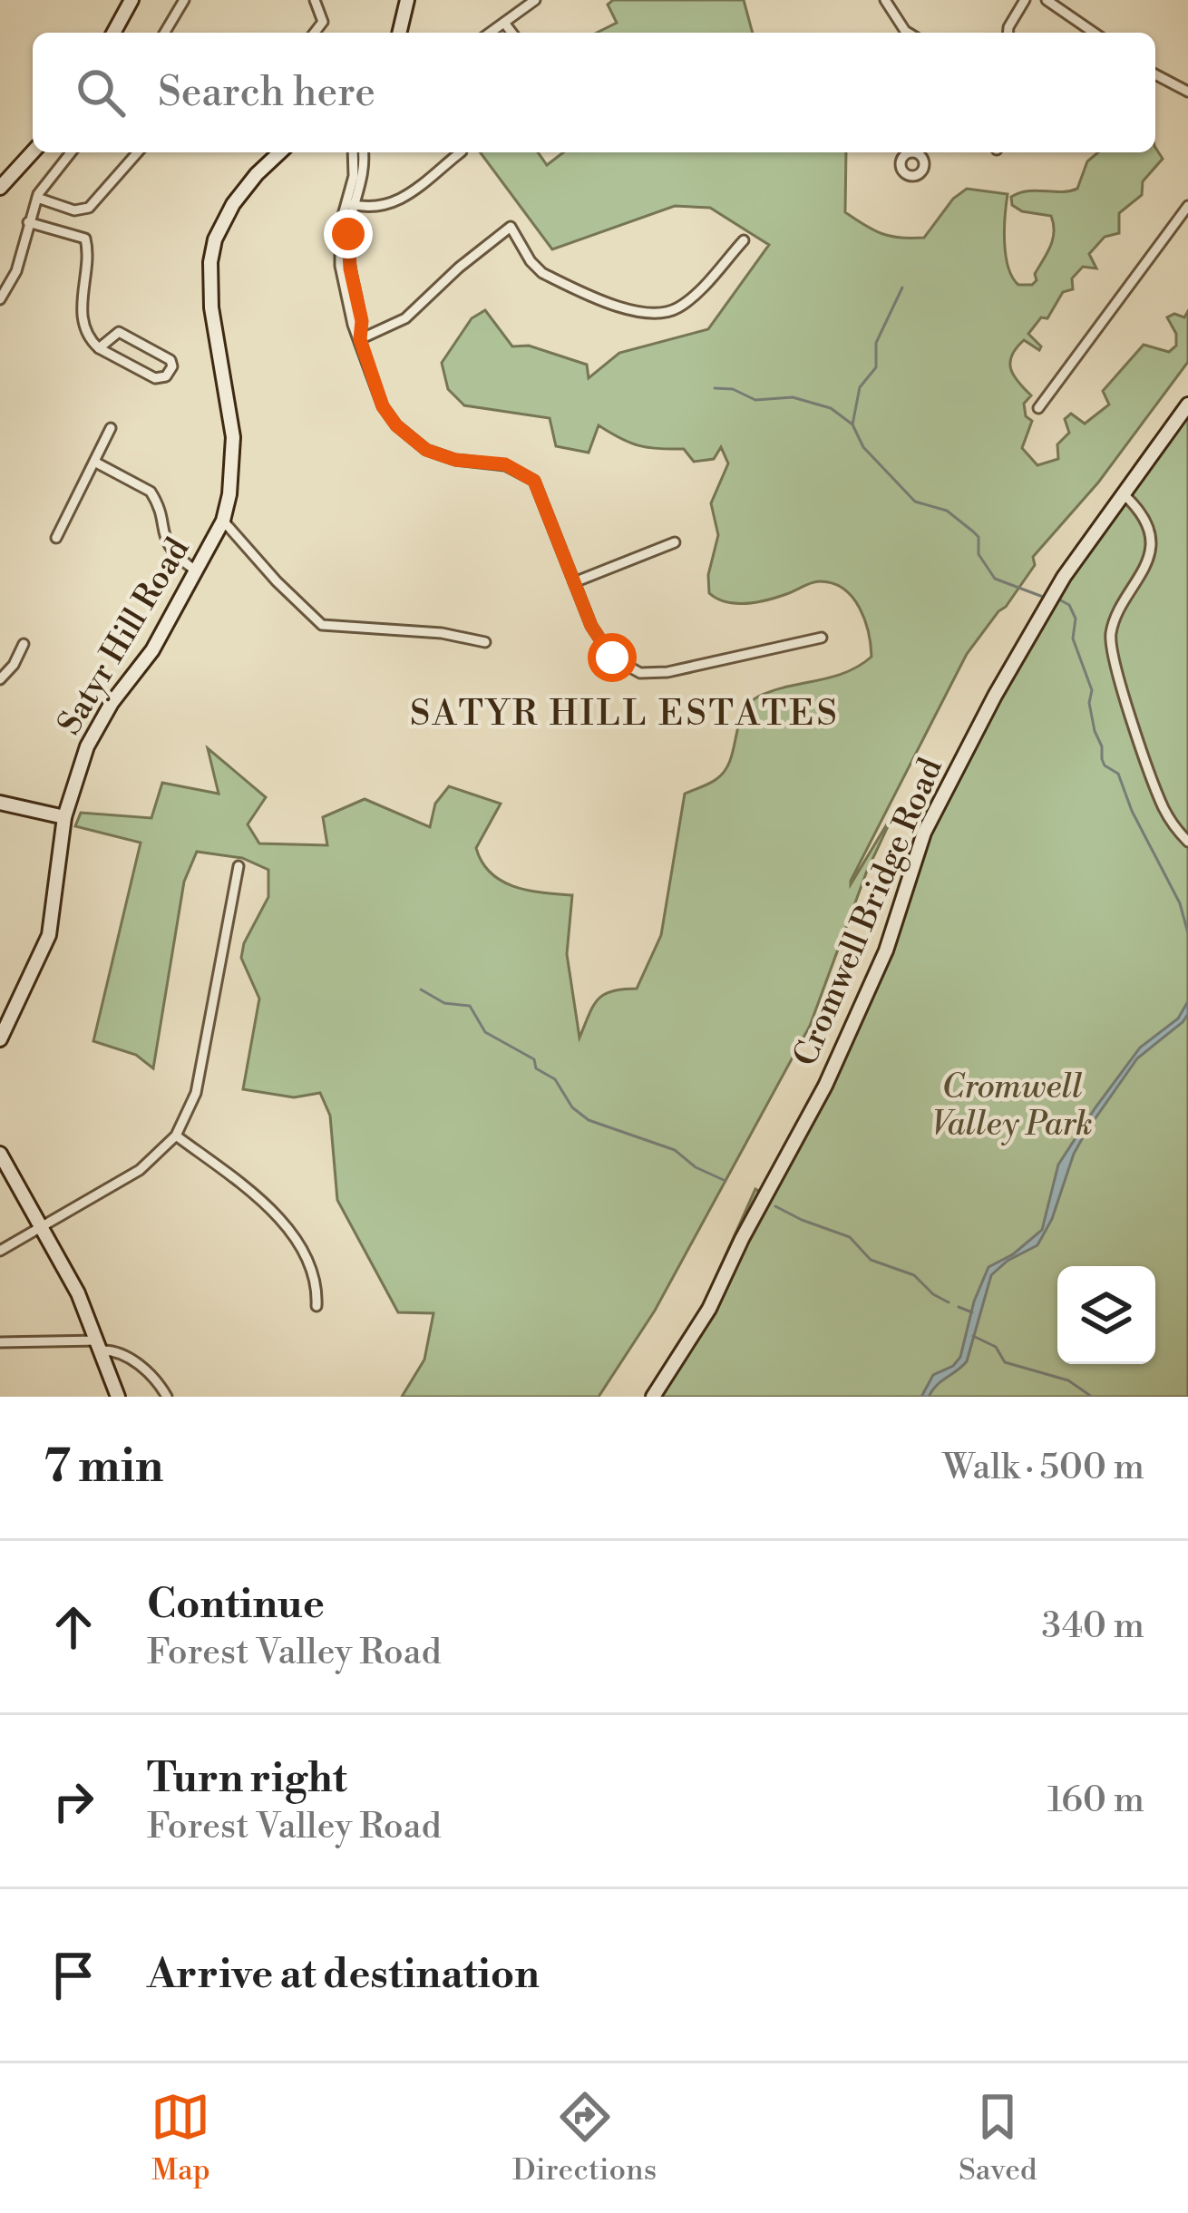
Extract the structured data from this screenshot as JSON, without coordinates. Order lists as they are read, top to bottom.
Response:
{
  "streets": {
    "street": ["Satyr Hill Road", "Cromwell Bridge Road"]
  },
  "districts": ["SATYR HILL ESTATES"],
  "parks": ["Cromwell Valley Park"],
  "page": {
    "search": "Search here",
    "heading": ["7 min", "Walk · 500 m"],
    "list": [
      ["Continue", "Forest Valley Road", "340 m"],
      ["Turn right", "Forest Valley Road", "160 m"],
      "Arrive at destination"
    ],
    "nav": ["Map", "Directions", "Saved"]
  }
}
